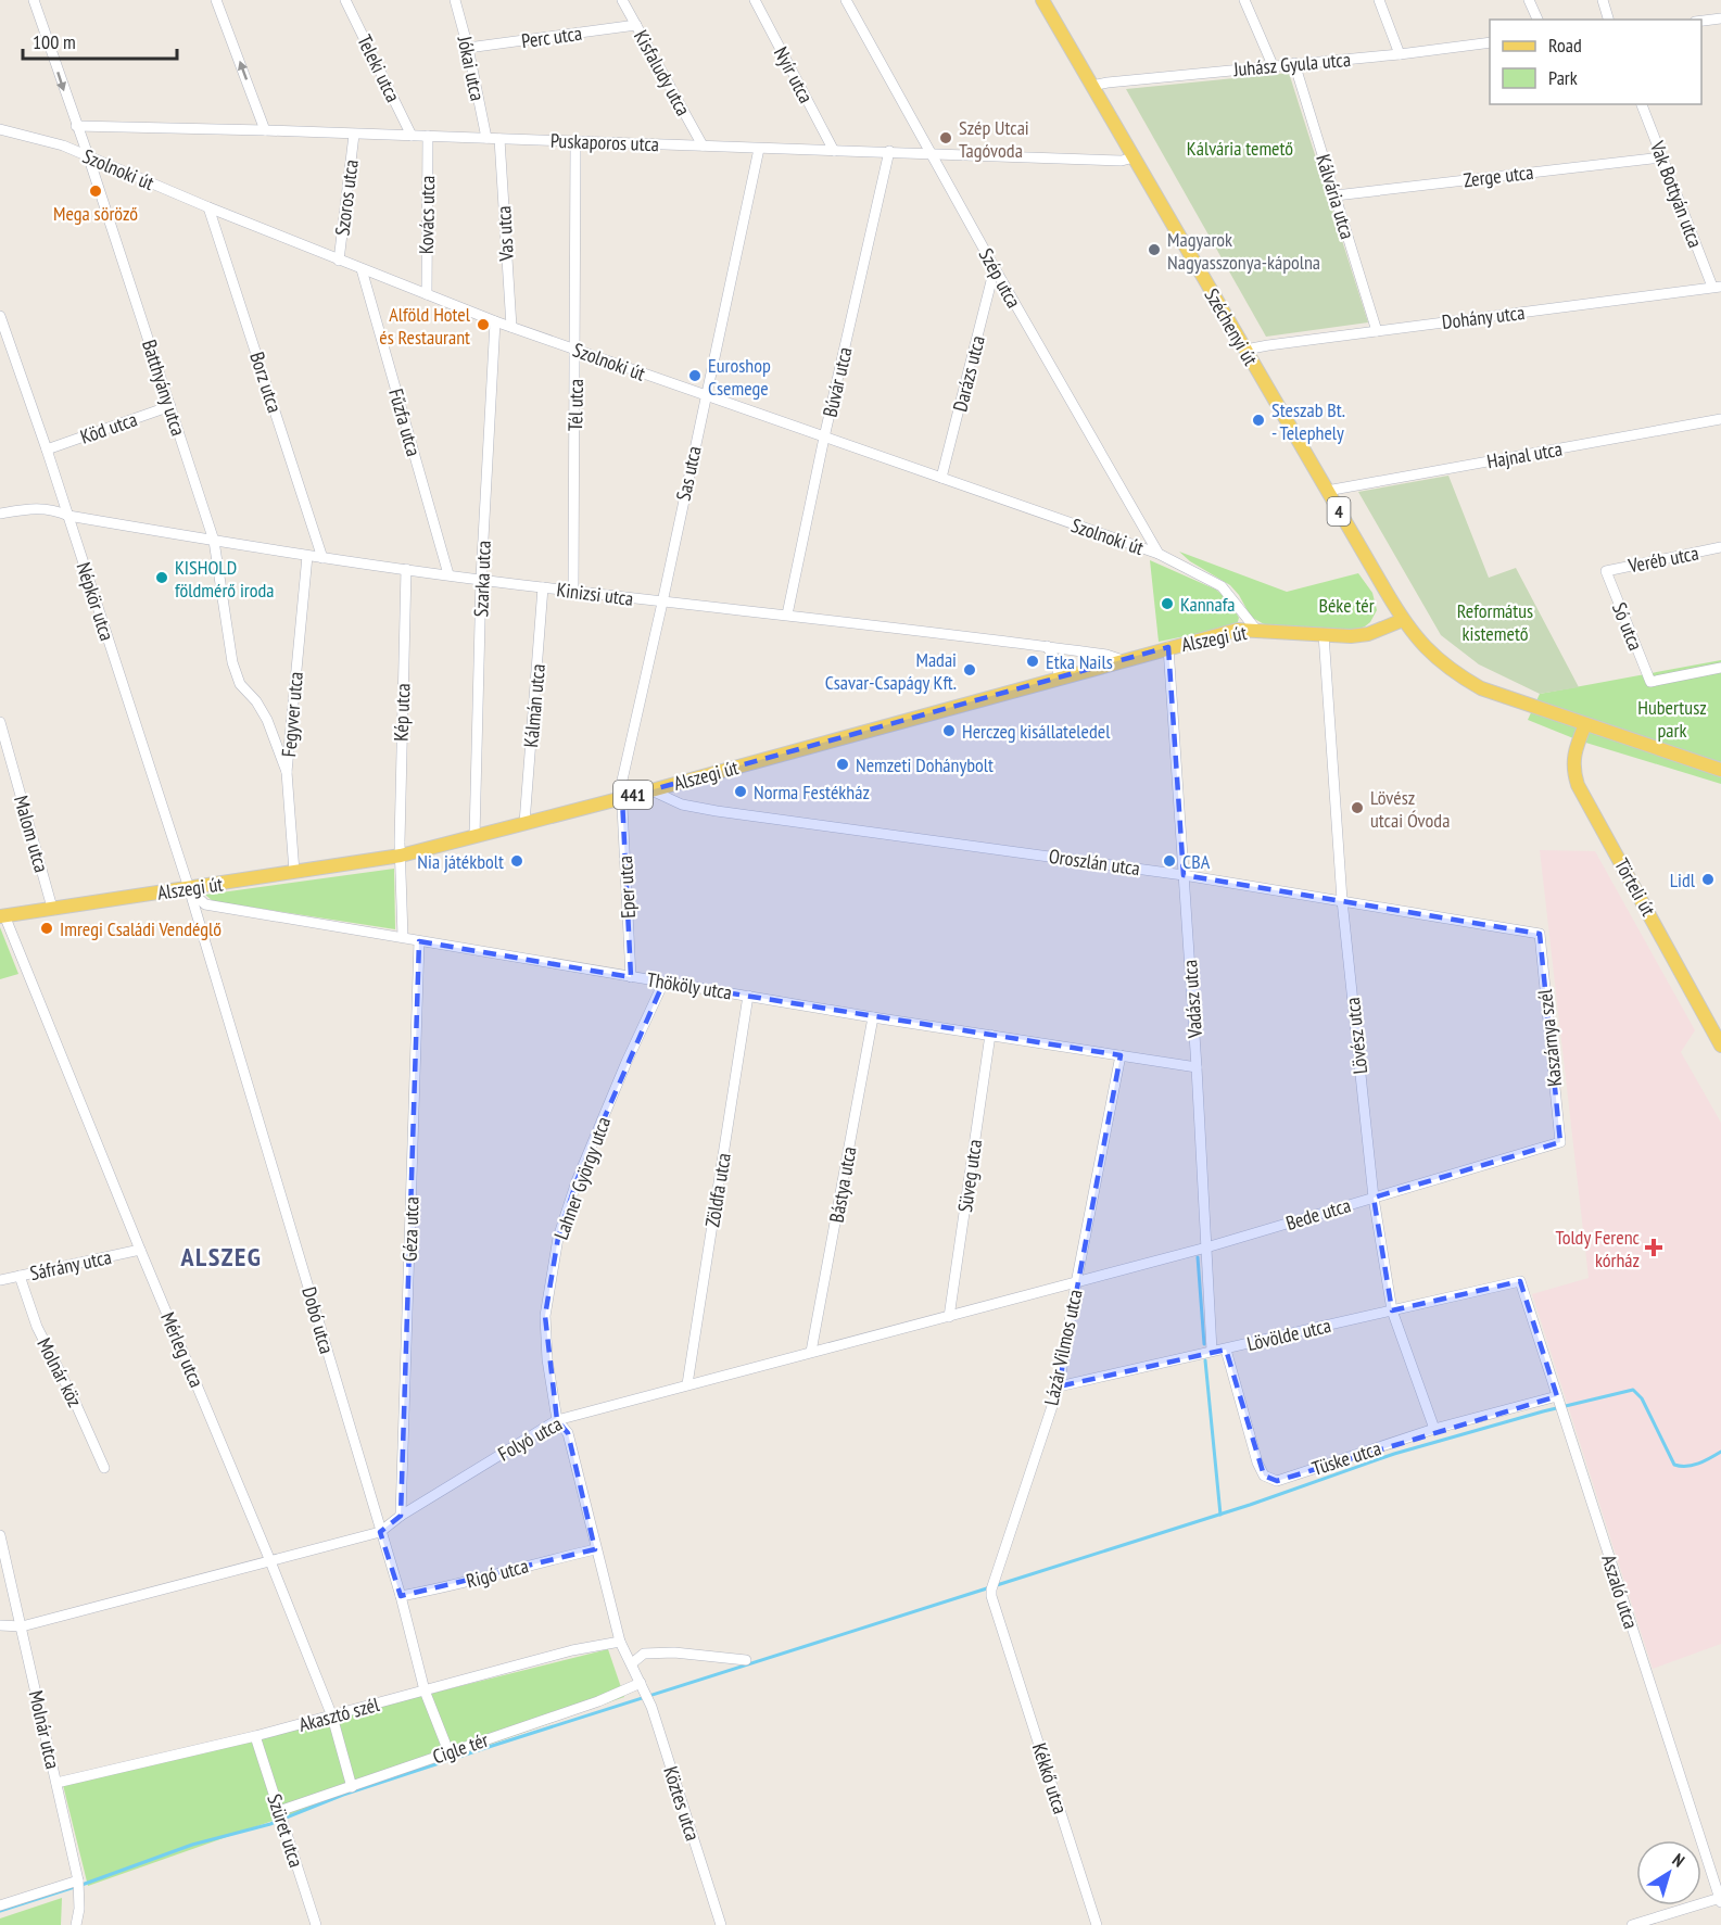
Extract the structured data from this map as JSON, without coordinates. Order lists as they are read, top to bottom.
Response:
{
  "streets": {
    "main road": [
      "Széchenyi út",
      "4",
      "Alszegi út",
      "441",
      "Törteli út"
    ],
    "street": [
      "Perc utca",
      "Juhász Gyula utca",
      "Teleki utca",
      "Jókai utca",
      "Kisfaludy utca",
      "Nyír utca",
      "Puskaporos utca",
      "Szolnoki út",
      "Zerge utca",
      "Vak Bottyán utca",
      "Kálvária utca",
      "Szoros utca",
      "Kovács utca",
      "Vas utca",
      "Szép utca",
      "Dohány utca",
      "Darázs utca",
      "Borz utca",
      "Búvár utca",
      "Batthyány utca",
      "Tél utca",
      "Fűzfa utca",
      "Köd utca",
      "Hajnal utca",
      "Sas utca",
      "Veréb utca",
      "Szarka utca",
      "Kinizsi utca",
      "Népkör utca",
      "Só utca",
      "Kálmán utca",
      "Kép utca",
      "Fegyver utca",
      "Malom utca",
      "Oroszlán utca",
      "Eper utca",
      "Thököly utca",
      "Vadász utca",
      "Lövész utca",
      "Kaszárnya szél",
      "Süveg utca",
      "Lahner György utca",
      "Bástya utca",
      "Zöldfa utca",
      "Bede utca",
      "Géza utca",
      "Sáfrány utca",
      "Dobó utca",
      "Lövölde utca",
      "Lázár Vilmos utca",
      "Mérleg utca",
      "Molnár köz",
      "Folyó utca",
      "Tüske utca",
      "Rigó utca",
      "Aszaló utca",
      "Akasztó szél",
      "Molnár utca",
      "Cigle tér",
      "Kékkő utca",
      "Köztes utca",
      "Szüret utca"
    ]
  },
  "crossings": [
    ["Perc utca", "Jókai utca"],
    ["Perc utca", "Kisfaludy utca"],
    ["Juhász Gyula utca", "Kálvária utca"],
    ["Juhász Gyula utca", "Széchenyi út"],
    ["Teleki utca", "Puskaporos utca"],
    ["Jókai utca", "Puskaporos utca"],
    ["Kisfaludy utca", "Puskaporos utca"],
    ["Nyír utca", "Puskaporos utca"],
    ["Puskaporos utca", "Szoros utca"],
    ["Puskaporos utca", "Kovács utca"],
    ["Puskaporos utca", "Vas utca"],
    ["Puskaporos utca", "Szép utca"],
    ["Puskaporos utca", "Széchenyi út"],
    ["Puskaporos utca", "Búvár utca"],
    ["Puskaporos utca", "Batthyány utca"],
    ["Puskaporos utca", "Tél utca"],
    ["Puskaporos utca", "Sas utca"],
    ["Szolnoki út", "Szoros utca"],
    ["Szolnoki út", "Kovács utca"],
    ["Szolnoki út", "Vas utca"],
    ["Szolnoki út", "Szép utca"],
    ["Szolnoki út", "Darázs utca"],
    ["Szolnoki út", "Borz utca"],
    ["Szolnoki út", "Búvár utca"],
    ["Szolnoki út", "Batthyány utca"],
    ["Szolnoki út", "Tél utca"],
    ["Szolnoki út", "Fűzfa utca"],
    ["Szolnoki út", "Sas utca"],
    ["Szolnoki út", "Szarka utca"],
    ["Szolnoki út", "Alszegi út"],
    ["Zerge utca", "Vak Bottyán utca"],
    ["Zerge utca", "Kálvária utca"],
    ["Vak Bottyán utca", "Dohány utca"],
    ["Kálvária utca", "Dohány utca"],
    ["Szép utca", "Darázs utca"],
    ["Dohány utca", "Széchenyi út"],
    ["Széchenyi út", "Hajnal utca"],
    ["Széchenyi út", "4"],
    ["Széchenyi út", "Alszegi út"],
    ["Széchenyi út", "Törteli út"],
    ["Borz utca", "Kinizsi utca"],
    ["Búvár utca", "Kinizsi utca"],
    ["Batthyány utca", "Köd utca"],
    ["Batthyány utca", "Kinizsi utca"],
    ["Batthyány utca", "Fegyver utca"],
    ["Tél utca", "Kinizsi utca"],
    ["Fűzfa utca", "Kinizsi utca"],
    ["Köd utca", "Népkör utca"],
    ["Sas utca", "Kinizsi utca"],
    ["Sas utca", "Alszegi út"],
    ["Sas utca", "Eper utca"],
    ["4", "Törteli út"],
    ["Veréb utca", "Só utca"],
    ["Szarka utca", "Kinizsi utca"],
    ["Szarka utca", "Alszegi út"],
    ["Kinizsi utca", "Népkör utca"],
    ["Kinizsi utca", "Alszegi út"],
    ["Kinizsi utca", "Kálmán utca"],
    ["Kinizsi utca", "Kép utca"],
    ["Kinizsi utca", "Fegyver utca"],
    ["Népkör utca", "Alszegi út"],
    ["Népkör utca", "Thököly utca"],
    ["Népkör utca", "Dobó utca"],
    ["Alszegi út", "Kálmán utca"],
    ["Alszegi út", "Kép utca"],
    ["Alszegi út", "Fegyver utca"],
    ["Alszegi út", "Malom utca"],
    ["Alszegi út", "Oroszlán utca"],
    ["Alszegi út", "Eper utca"],
    ["Alszegi út", "Thököly utca"],
    ["Alszegi út", "Vadász utca"],
    ["Alszegi út", "Lövész utca"],
    ["Alszegi út", "Dobó utca"],
    ["Alszegi út", "Mérleg utca"],
    ["Oroszlán utca", "Vadász utca"],
    ["Oroszlán utca", "Lövész utca"],
    ["Oroszlán utca", "Kaszárnya szél"],
    ["Eper utca", "Thököly utca"],
    ["Thököly utca", "Vadász utca"],
    ["Thököly utca", "Süveg utca"],
    ["Thököly utca", "Lahner György utca"],
    ["Thököly utca", "Bástya utca"],
    ["Thököly utca", "Zöldfa utca"],
    ["Thököly utca", "Géza utca"],
    ["Thököly utca", "Dobó utca"],
    ["Thököly utca", "Lázár Vilmos utca"],
    ["Vadász utca", "Bede utca"],
    ["Vadász utca", "Lövölde utca"],
    ["Lövész utca", "Bede utca"],
    ["Lövész utca", "Lövölde utca"],
    ["Lövész utca", "Tüske utca"],
    ["Kaszárnya szél", "Bede utca"],
    ["Süveg utca", "Folyó utca"],
    ["Lahner György utca", "Folyó utca"],
    ["Lahner György utca", "Rigó utca"],
    ["Lahner György utca", "Akasztó szél"],
    ["Lahner György utca", "Cigle tér"],
    ["Lahner György utca", "Köztes utca"],
    ["Bástya utca", "Folyó utca"],
    ["Zöldfa utca", "Folyó utca"],
    ["Bede utca", "Lázár Vilmos utca"],
    ["Bede utca", "Folyó utca"],
    ["Géza utca", "Folyó utca"],
    ["Sáfrány utca", "Mérleg utca"],
    ["Sáfrány utca", "Molnár köz"],
    ["Dobó utca", "Folyó utca"],
    ["Dobó utca", "Rigó utca"],
    ["Dobó utca", "Akasztó szél"],
    ["Dobó utca", "Cigle tér"],
    ["Lövölde utca", "Lázár Vilmos utca"],
    ["Lövölde utca", "Tüske utca"],
    ["Lövölde utca", "Aszaló utca"],
    ["Lázár Vilmos utca", "Folyó utca"],
    ["Lázár Vilmos utca", "Kékkő utca"],
    ["Mérleg utca", "Folyó utca"],
    ["Mérleg utca", "Akasztó szél"],
    ["Mérleg utca", "Cigle tér"],
    ["Folyó utca", "Molnár utca"],
    ["Tüske utca", "Aszaló utca"],
    ["Akasztó szél", "Molnár utca"],
    ["Akasztó szél", "Szüret utca"],
    ["Cigle tér", "Köztes utca"],
    ["Cigle tér", "Szüret utca"]
  ],
  "districts": ["ALSZEG"],
  "parks": [
    "Kálvária temető",
    "Béke tér",
    "Református kistemető",
    "Hubertusz park"
  ],
  "places": {
    "other": [
      "Szép Utcai Tagóvoda",
      "Mega söröző",
      "Magyarok Nagyasszonya-kápolna",
      "Alföld Hotel és Restaurant",
      "Euroshop Csemege",
      "Steszab Bt. - Telephely",
      "KISHOLD földmérő iroda",
      "Kannafa",
      "Etka Nails",
      "Madai Csavar-Csapágy Kft.",
      "Herczeg kisállateledel",
      "Nemzeti Dohánybolt",
      "Norma Festékház",
      "Lövész utcai Óvoda",
      "Nia játékbolt",
      "CBA",
      "Lidl",
      "Imregi Családi Vendéglő"
    ],
    "health": ["Toldy Ferenc kórház"]
  },
  "legend": ["Road", "Park"],
  "scale_bar": "100 m",
  "north": "top right"
}
